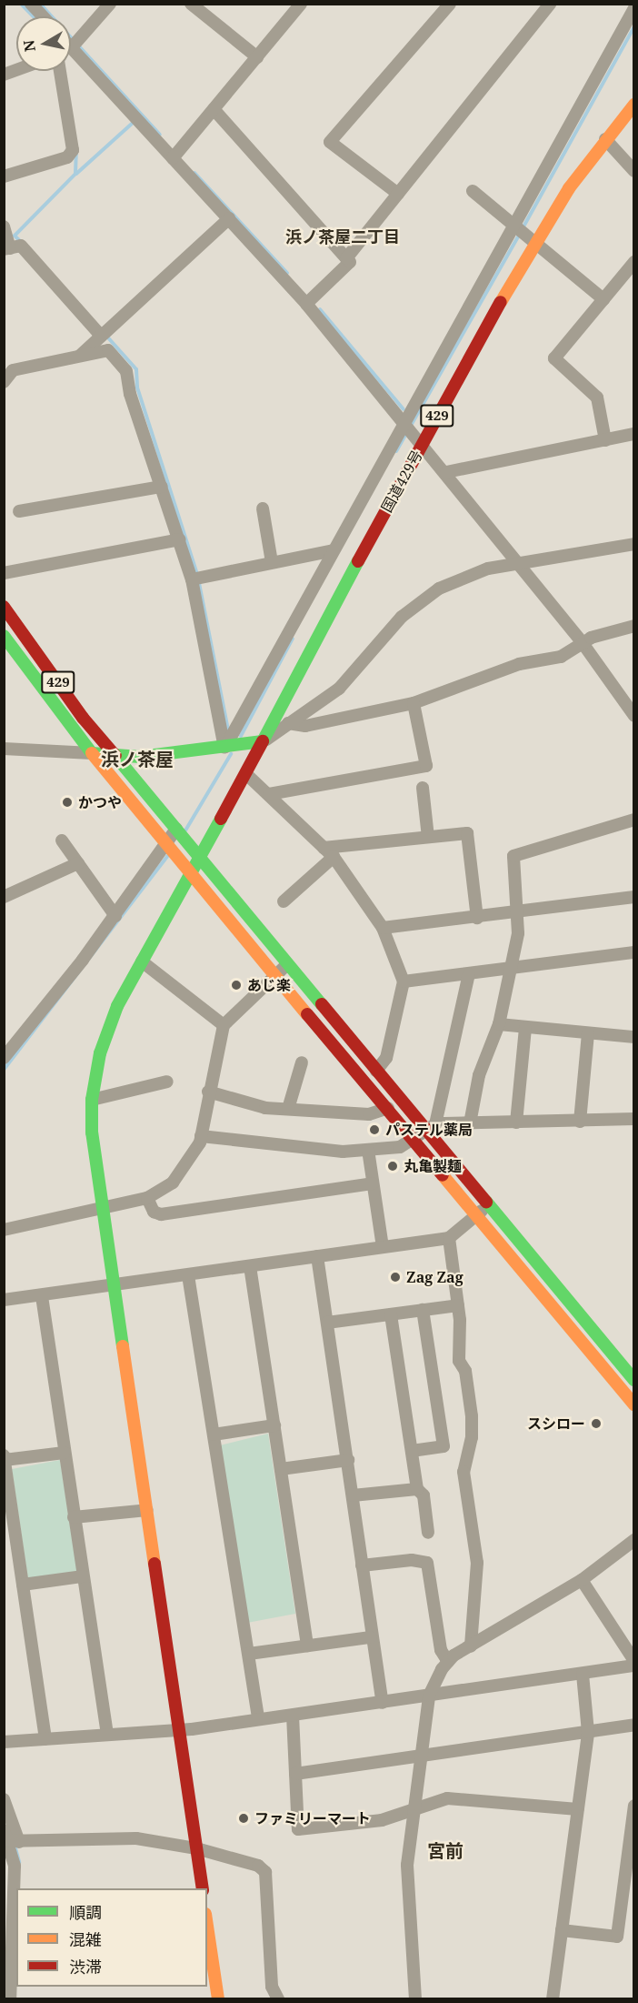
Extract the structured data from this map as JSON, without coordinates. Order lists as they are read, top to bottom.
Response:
{
  "streets": {
    "main road": ["429", "国道429号"]
  },
  "districts": ["浜ノ茶屋二丁目", "浜ノ茶屋", "宮前"],
  "places": [
    "かつや",
    "あじ楽",
    "パステル薬局",
    "丸亀製麺",
    "Zag Zag",
    "スシロー",
    "ファミリーマート"
  ],
  "legend": ["順調", "混雑", "渋滞"],
  "north": "left"
}
